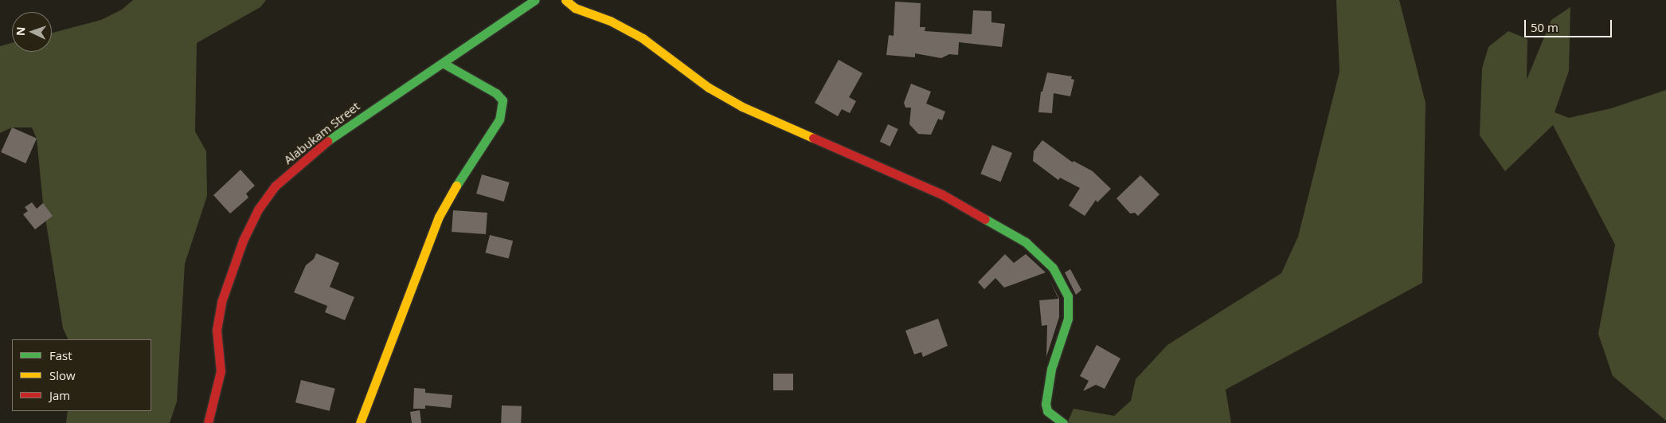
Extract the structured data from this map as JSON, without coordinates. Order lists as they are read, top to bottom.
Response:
{
  "streets": {
    "street": ["Alabukam Street"]
  },
  "legend": ["Fast", "Slow", "Jam"],
  "scale_bar": "50 m",
  "north": "left"
}
